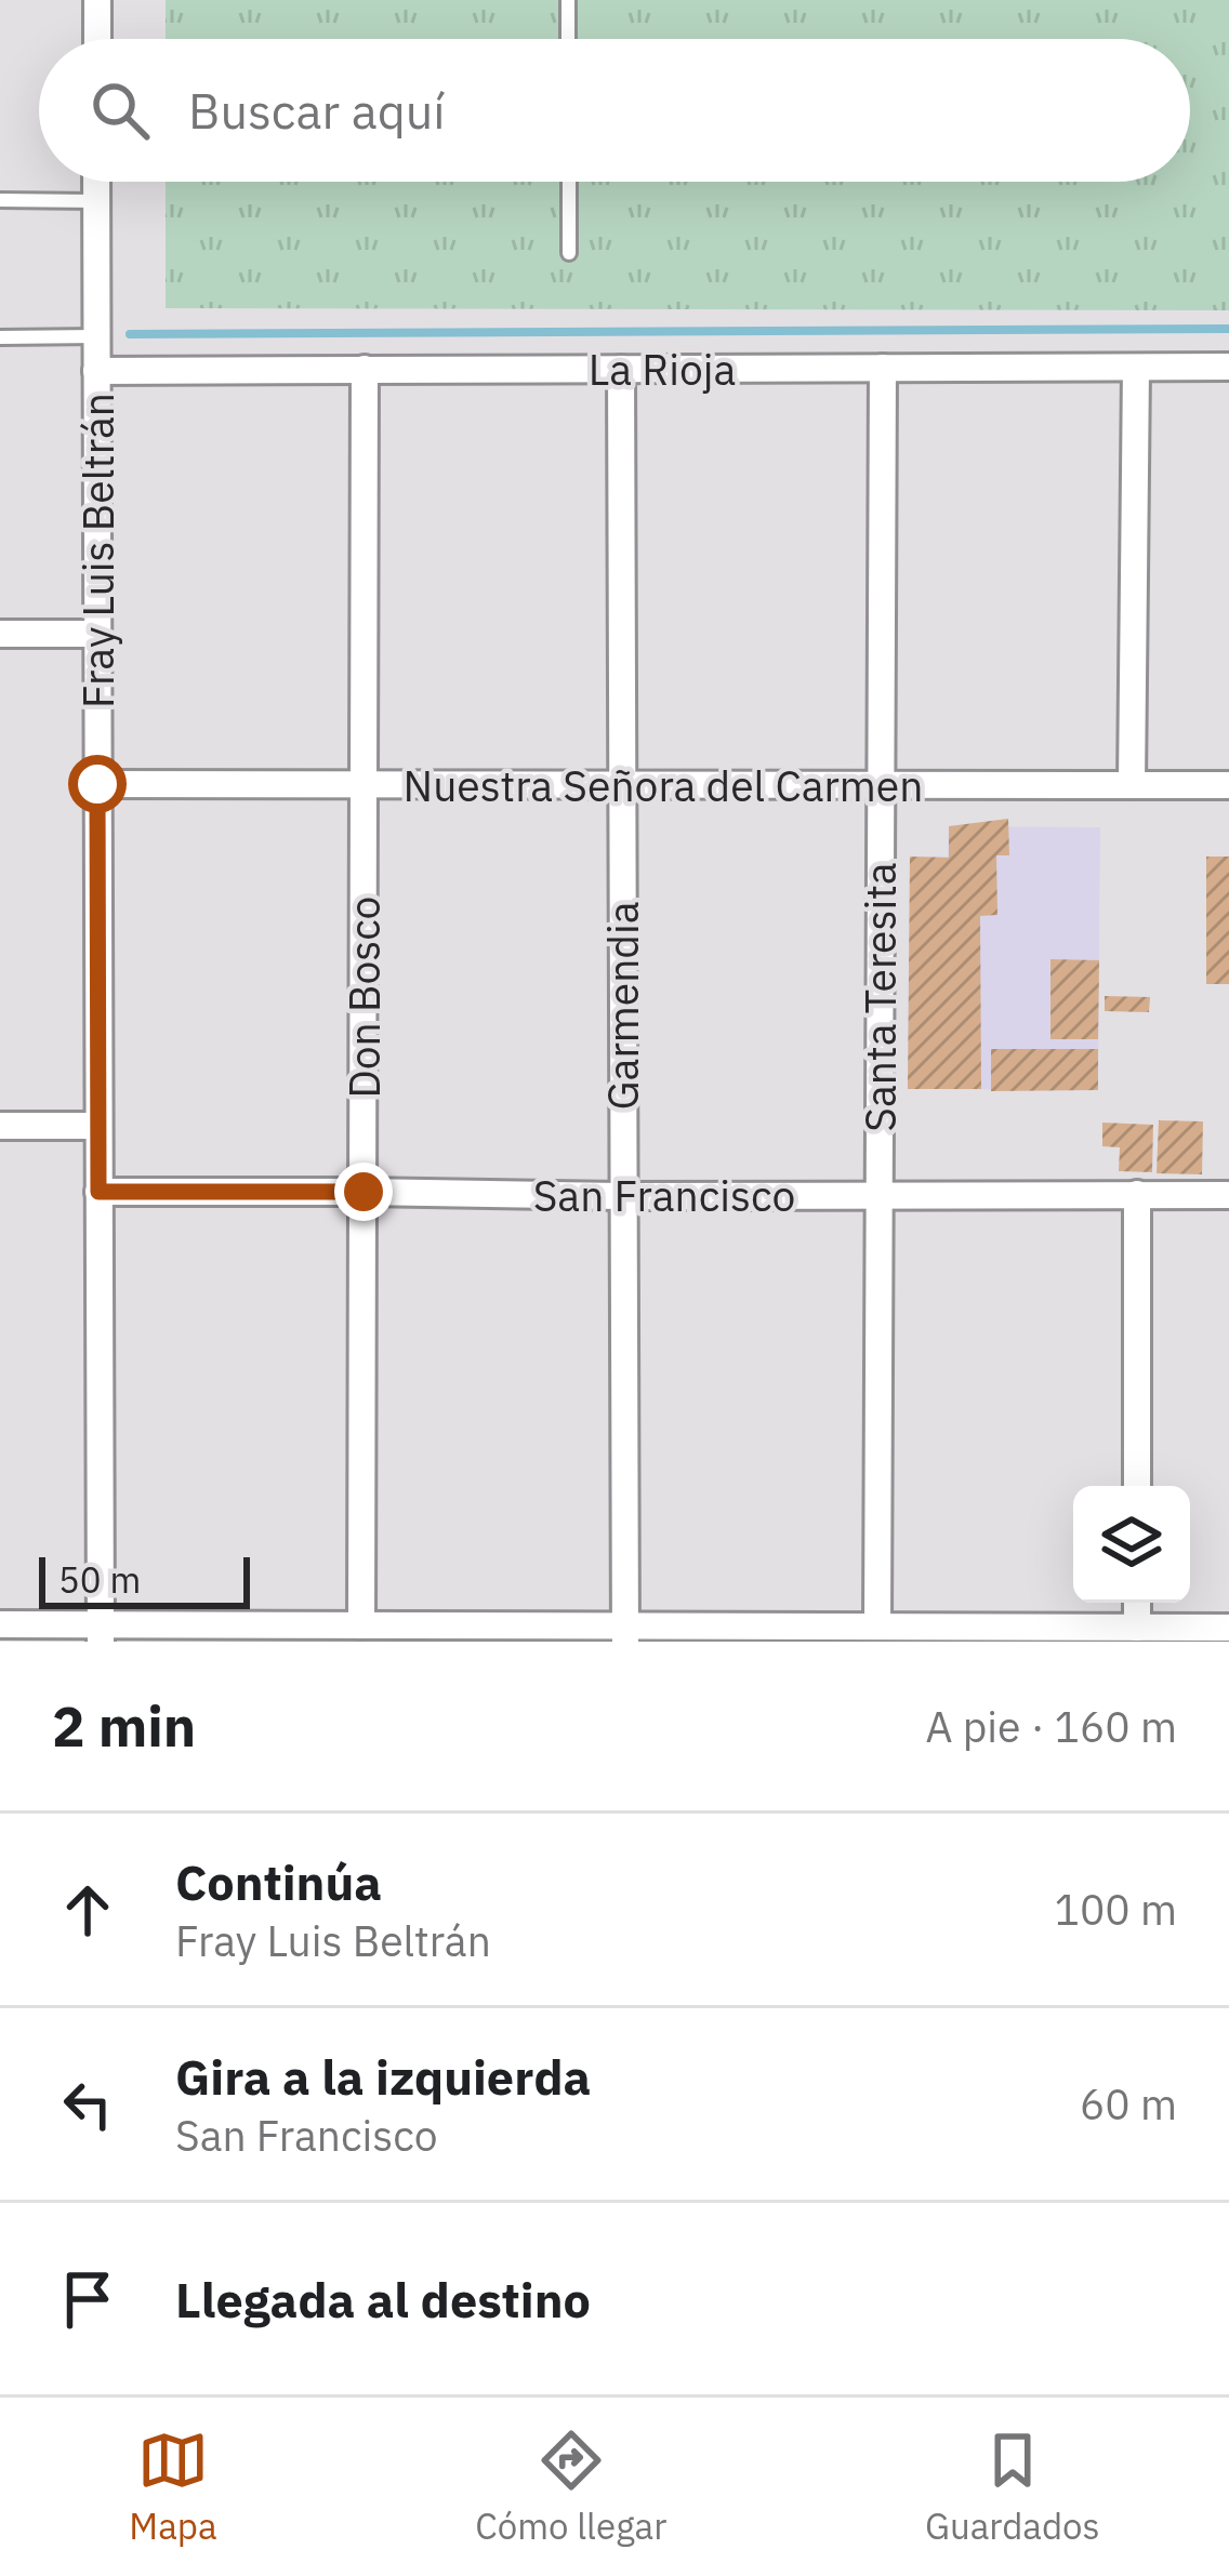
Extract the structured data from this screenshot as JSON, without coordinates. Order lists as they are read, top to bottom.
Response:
{
  "streets": {
    "street": [
      "La Rioja",
      "Fray Luis Beltrán",
      "Nuestra Señora del Carmen",
      "Don Bosco",
      "Santa Teresita",
      "Garmendia",
      "San Francisco"
    ]
  },
  "crossings": [
    ["La Rioja", "Fray Luis Beltrán"],
    ["La Rioja", "Don Bosco"],
    ["La Rioja", "Santa Teresita"],
    ["La Rioja", "Garmendia"],
    ["Fray Luis Beltrán", "Nuestra Señora del Carmen"],
    ["Fray Luis Beltrán", "San Francisco"],
    ["Nuestra Señora del Carmen", "Don Bosco"],
    ["Nuestra Señora del Carmen", "Santa Teresita"],
    ["Nuestra Señora del Carmen", "Garmendia"],
    ["Don Bosco", "San Francisco"],
    ["Santa Teresita", "San Francisco"],
    ["Garmendia", "San Francisco"]
  ],
  "scale_bar": "50 m",
  "page": {
    "search": "Buscar aquí",
    "scale": "50 m",
    "heading": ["2 min", "A pie · 160 m"],
    "list": [
      ["Continúa", "Fray Luis Beltrán", "100 m"],
      ["Gira a la izquierda", "San Francisco", "60 m"],
      "Llegada al destino"
    ],
    "nav": ["Mapa", "Cómo llegar", "Guardados"]
  }
}
